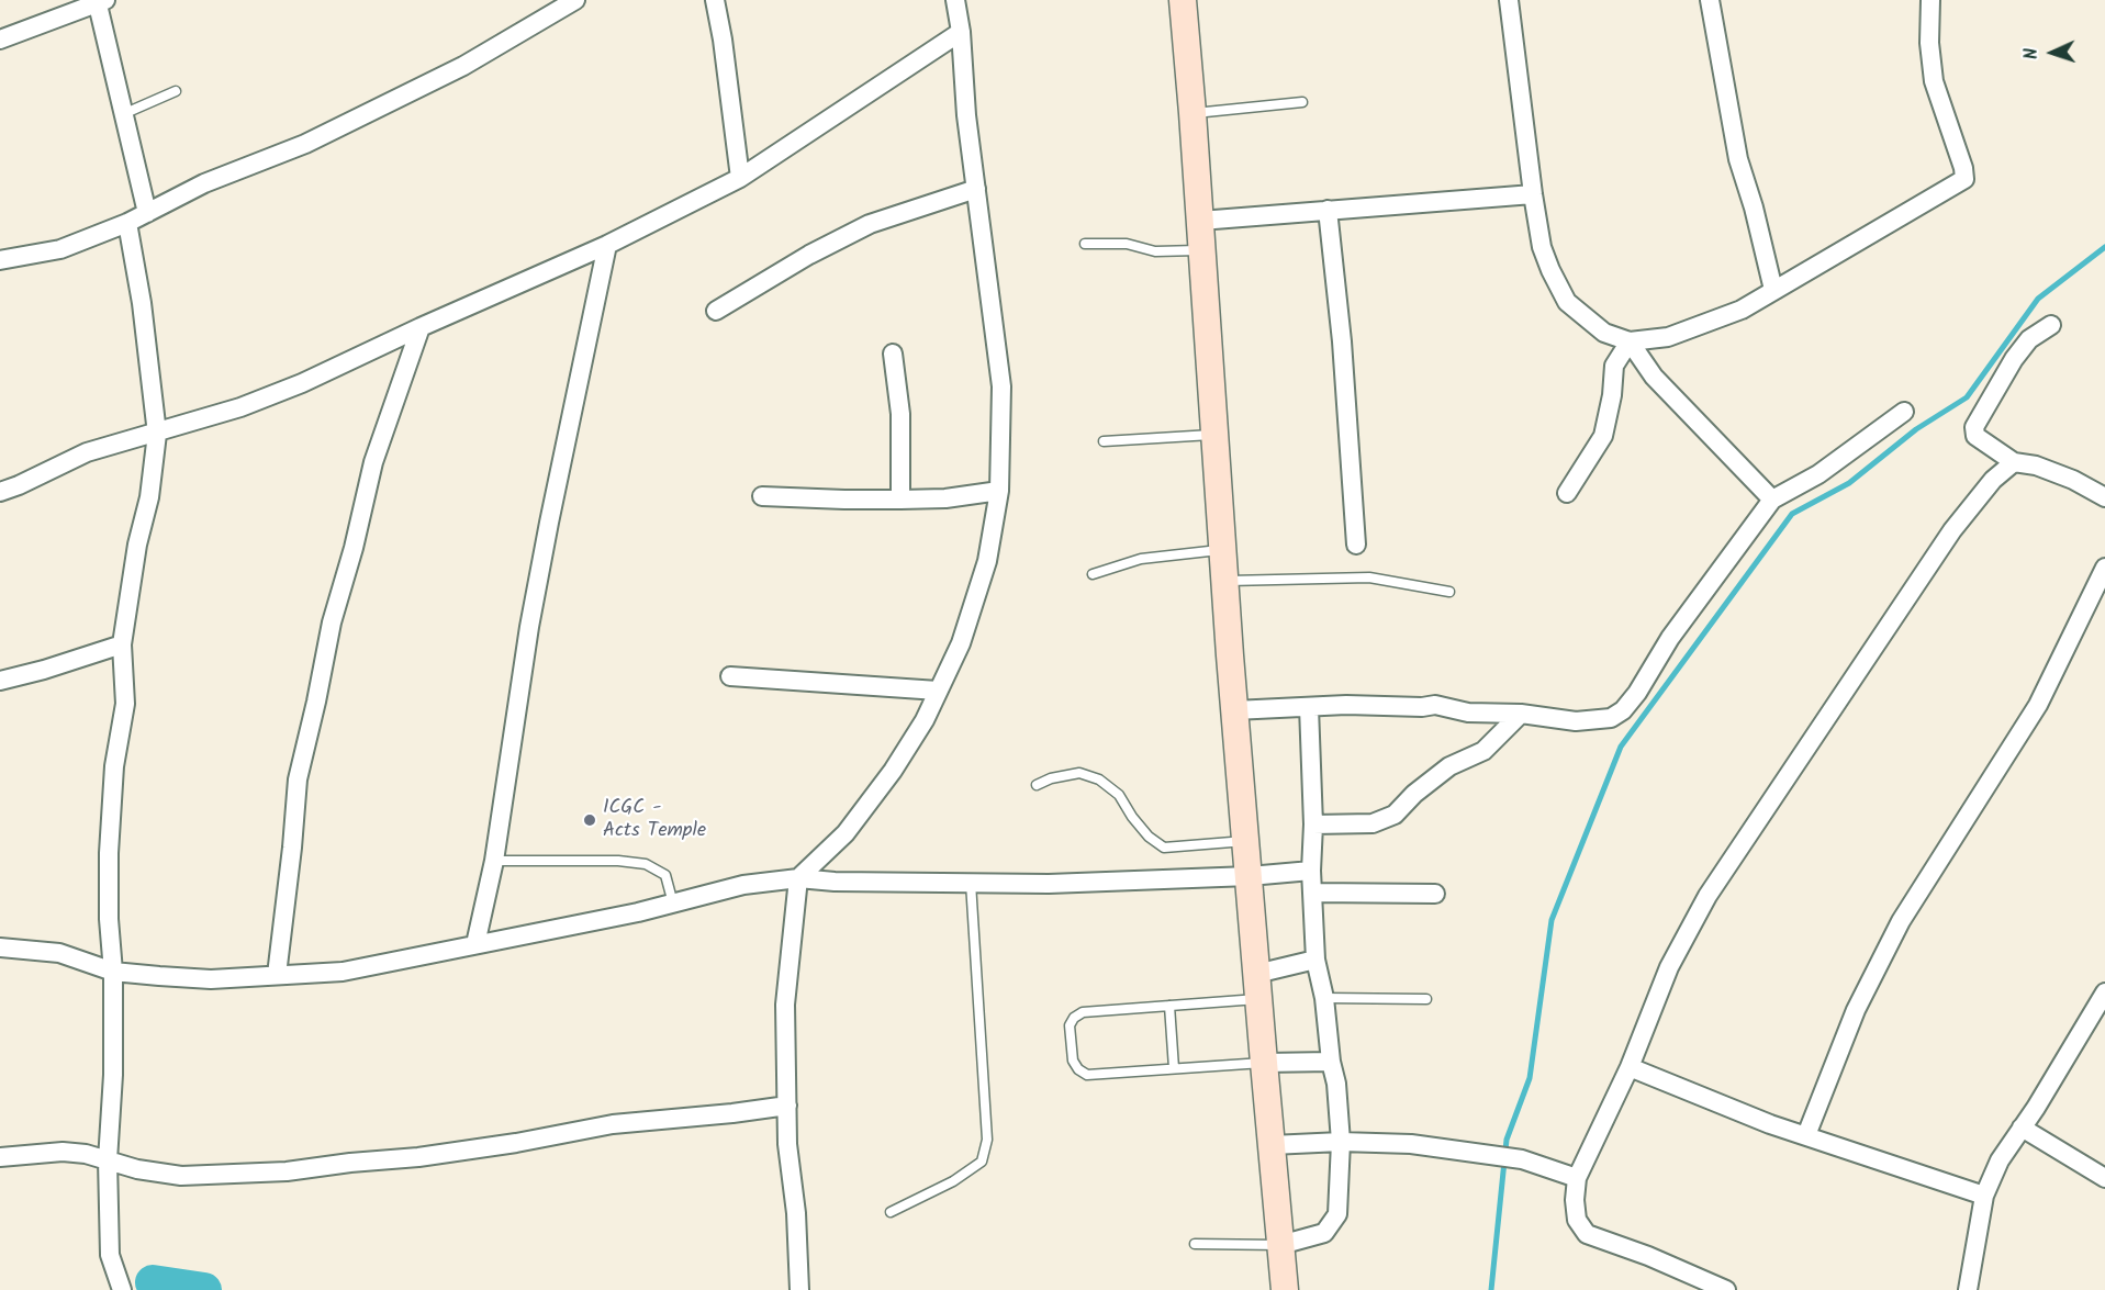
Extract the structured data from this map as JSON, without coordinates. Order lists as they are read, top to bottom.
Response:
{
  "places": ["ICGC - Acts Temple"],
  "north": "left"
}
